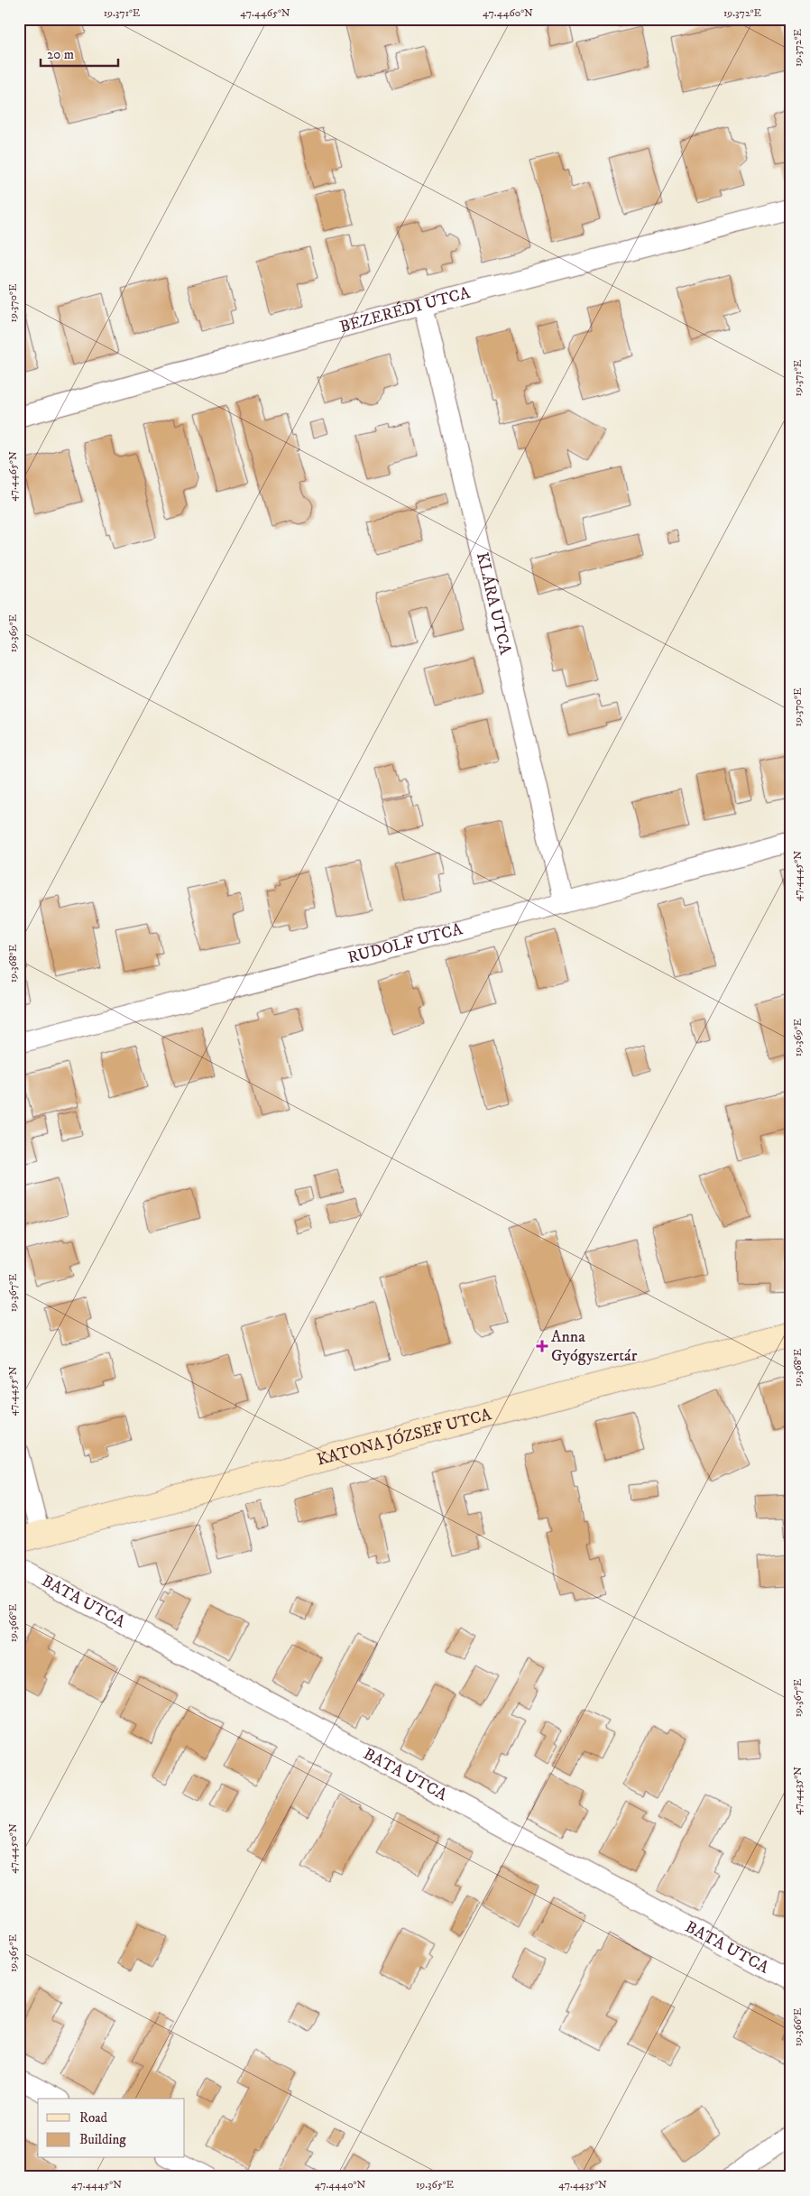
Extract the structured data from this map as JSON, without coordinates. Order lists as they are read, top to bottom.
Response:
{
  "streets": {
    "main road": ["KATONA JÓZSEF UTCA"],
    "street": [
      "BEZERÉDI UTCA",
      "KLÁRA UTCA",
      "RUDOLF UTCA",
      "BATA UTCA"
    ]
  },
  "crossings": [
    ["BEZERÉDI UTCA", "KLÁRA UTCA"],
    ["KLÁRA UTCA", "RUDOLF UTCA"]
  ],
  "places": {
    "health": ["Anna Gyógyszertár"]
  },
  "legend": ["Road", "Building"],
  "scale_bar": "20 m",
  "coordinates": [
    "19.371°E",
    "47.4465°N",
    "47.4460°N",
    "19.372°E",
    "19.370°E",
    "19.369°E",
    "47.4445°N",
    "19.368°E",
    "19.367°E",
    "47.4455°N",
    "19.366°E",
    "47.4435°N",
    "47.4450°N",
    "19.365°E",
    "47.4440°N"
  ]
}
